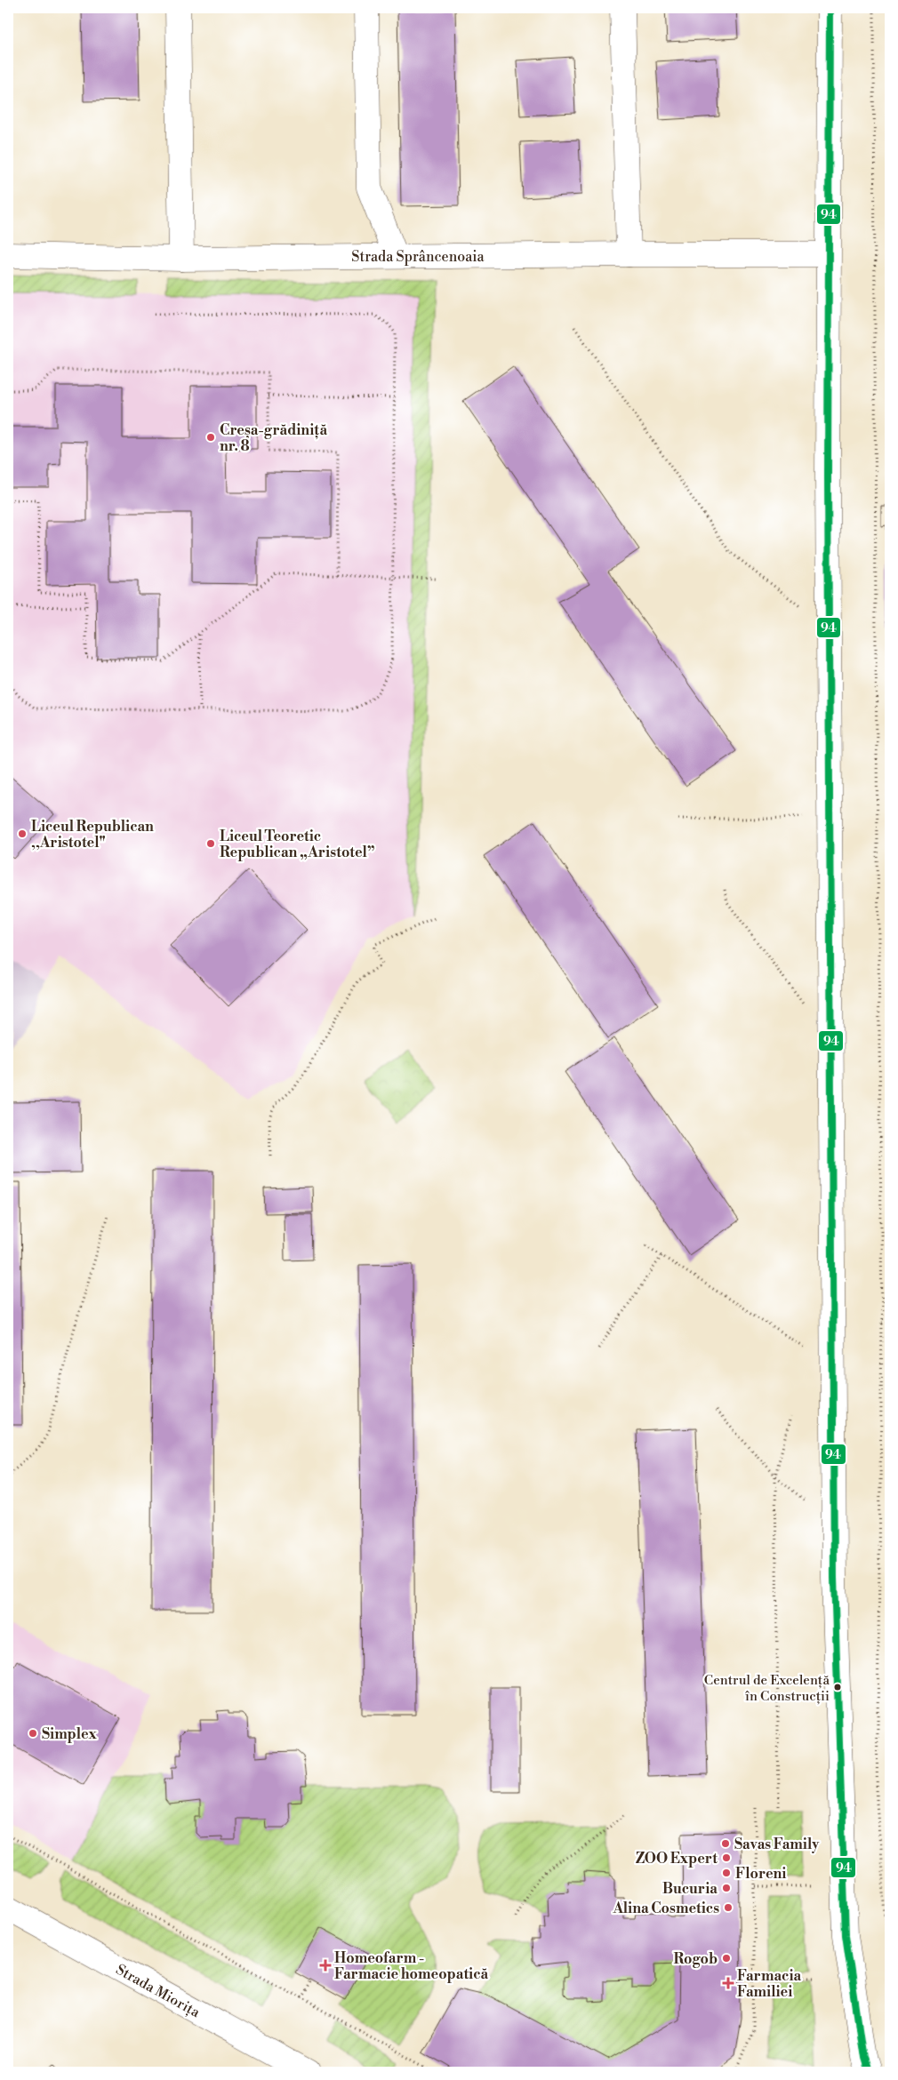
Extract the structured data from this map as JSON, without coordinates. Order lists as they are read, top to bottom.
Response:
{
  "streets": {
    "main road": ["Strada Sprâncenoaia", "Strada Miorița"]
  },
  "places": {
    "other": [
      "Creșa-grădiniță nr. 8",
      "Liceul Republican ,,Aristotel\"",
      "Liceul Teoretic Republican „Aristotel”",
      "Centrul de Excelență în Construcții",
      "Simplex",
      "Savas Family",
      "ZOO Expert",
      "Floreni",
      "Bucuria",
      "Alina Cosmetics",
      "Rogob"
    ],
    "health": ["Homeofarm - Farmacie homeopatică", "Farmacia Familiei"]
  },
  "lines": ["transit line 94"]
}
